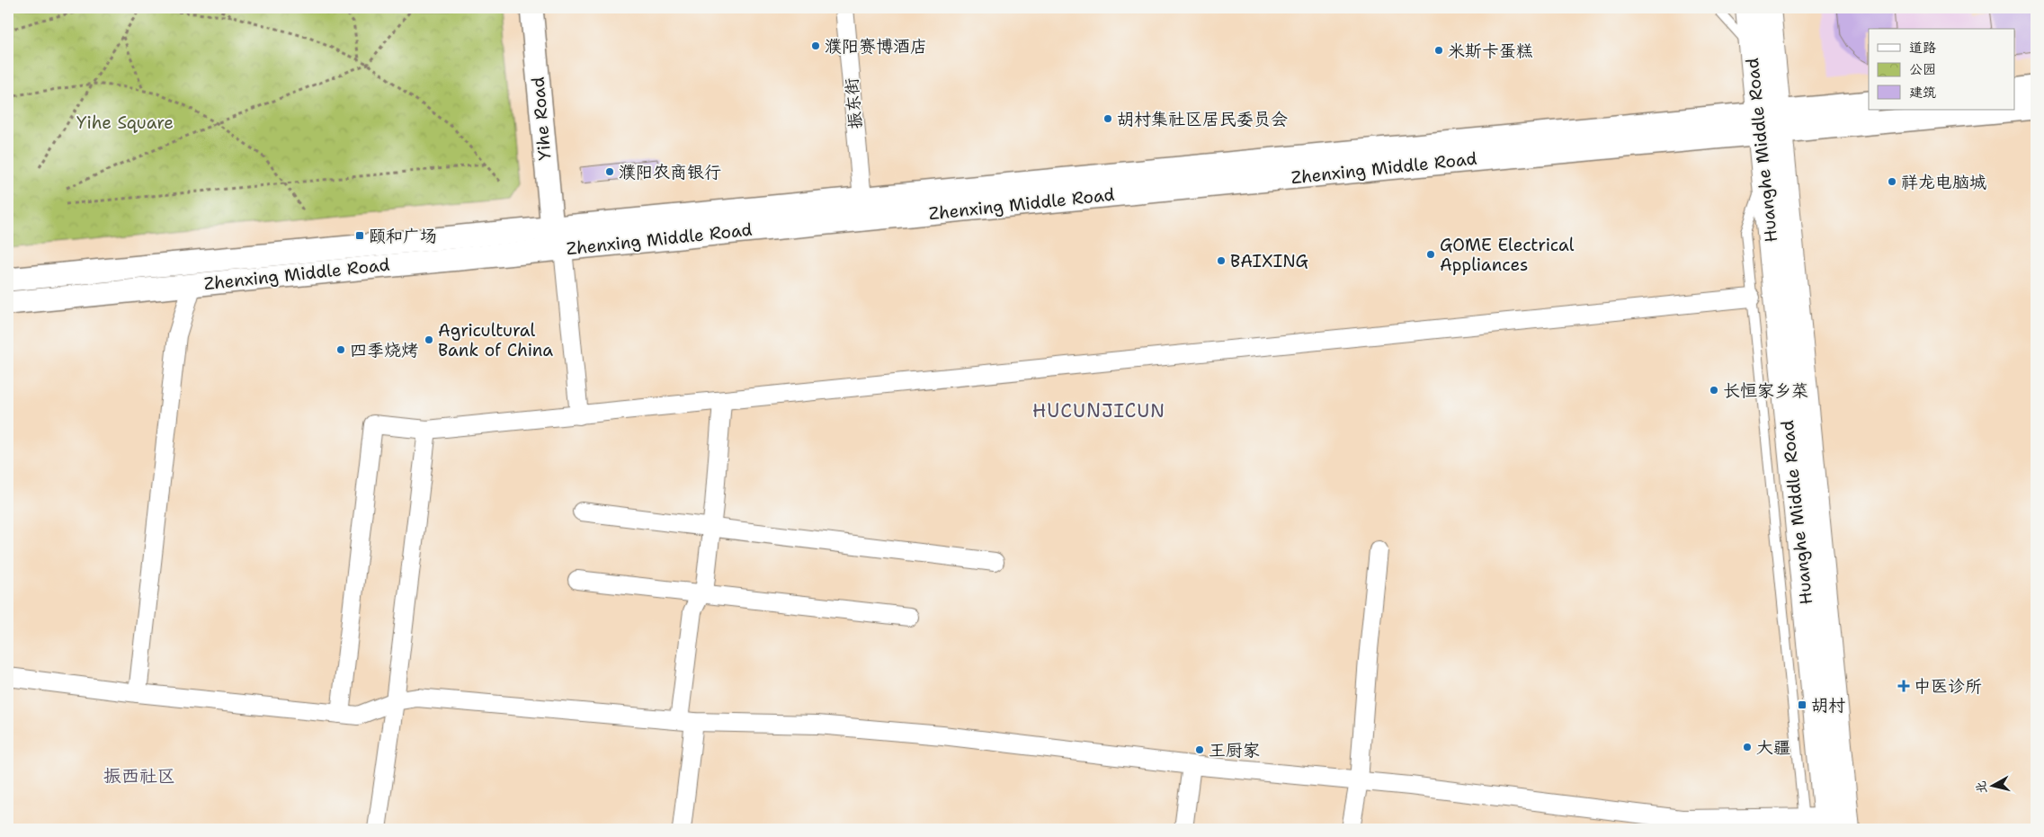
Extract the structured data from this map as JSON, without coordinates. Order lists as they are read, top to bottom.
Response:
{
  "streets": {
    "main road": ["Huanghe Middle Road"],
    "street": ["振东街", "Yihe Road", "Zhenxing Middle Road"]
  },
  "crossings": [
    ["振东街", "Zhenxing Middle Road"],
    ["Yihe Road", "Zhenxing Middle Road"],
    ["Huanghe Middle Road", "Zhenxing Middle Road"]
  ],
  "districts": ["HUCUNJICUN", "振西社区"],
  "parks": ["Yihe Square"],
  "places": {
    "other": [
      "濮阳赛博酒店",
      "米斯卡蛋糕",
      "胡村集社区居民委员会",
      "濮阳农商银行",
      "祥龙电脑城",
      "GOME Electrical Appliances",
      "BAIXING",
      "Agricultural Bank of China",
      "四季烧烤",
      "长恒家乡菜",
      "大疆",
      "王厨家"
    ],
    "transit": ["颐和广场", "胡村"],
    "health": ["中医诊所"]
  },
  "legend": ["道路", "公园", "建筑"],
  "north": "left"
}
